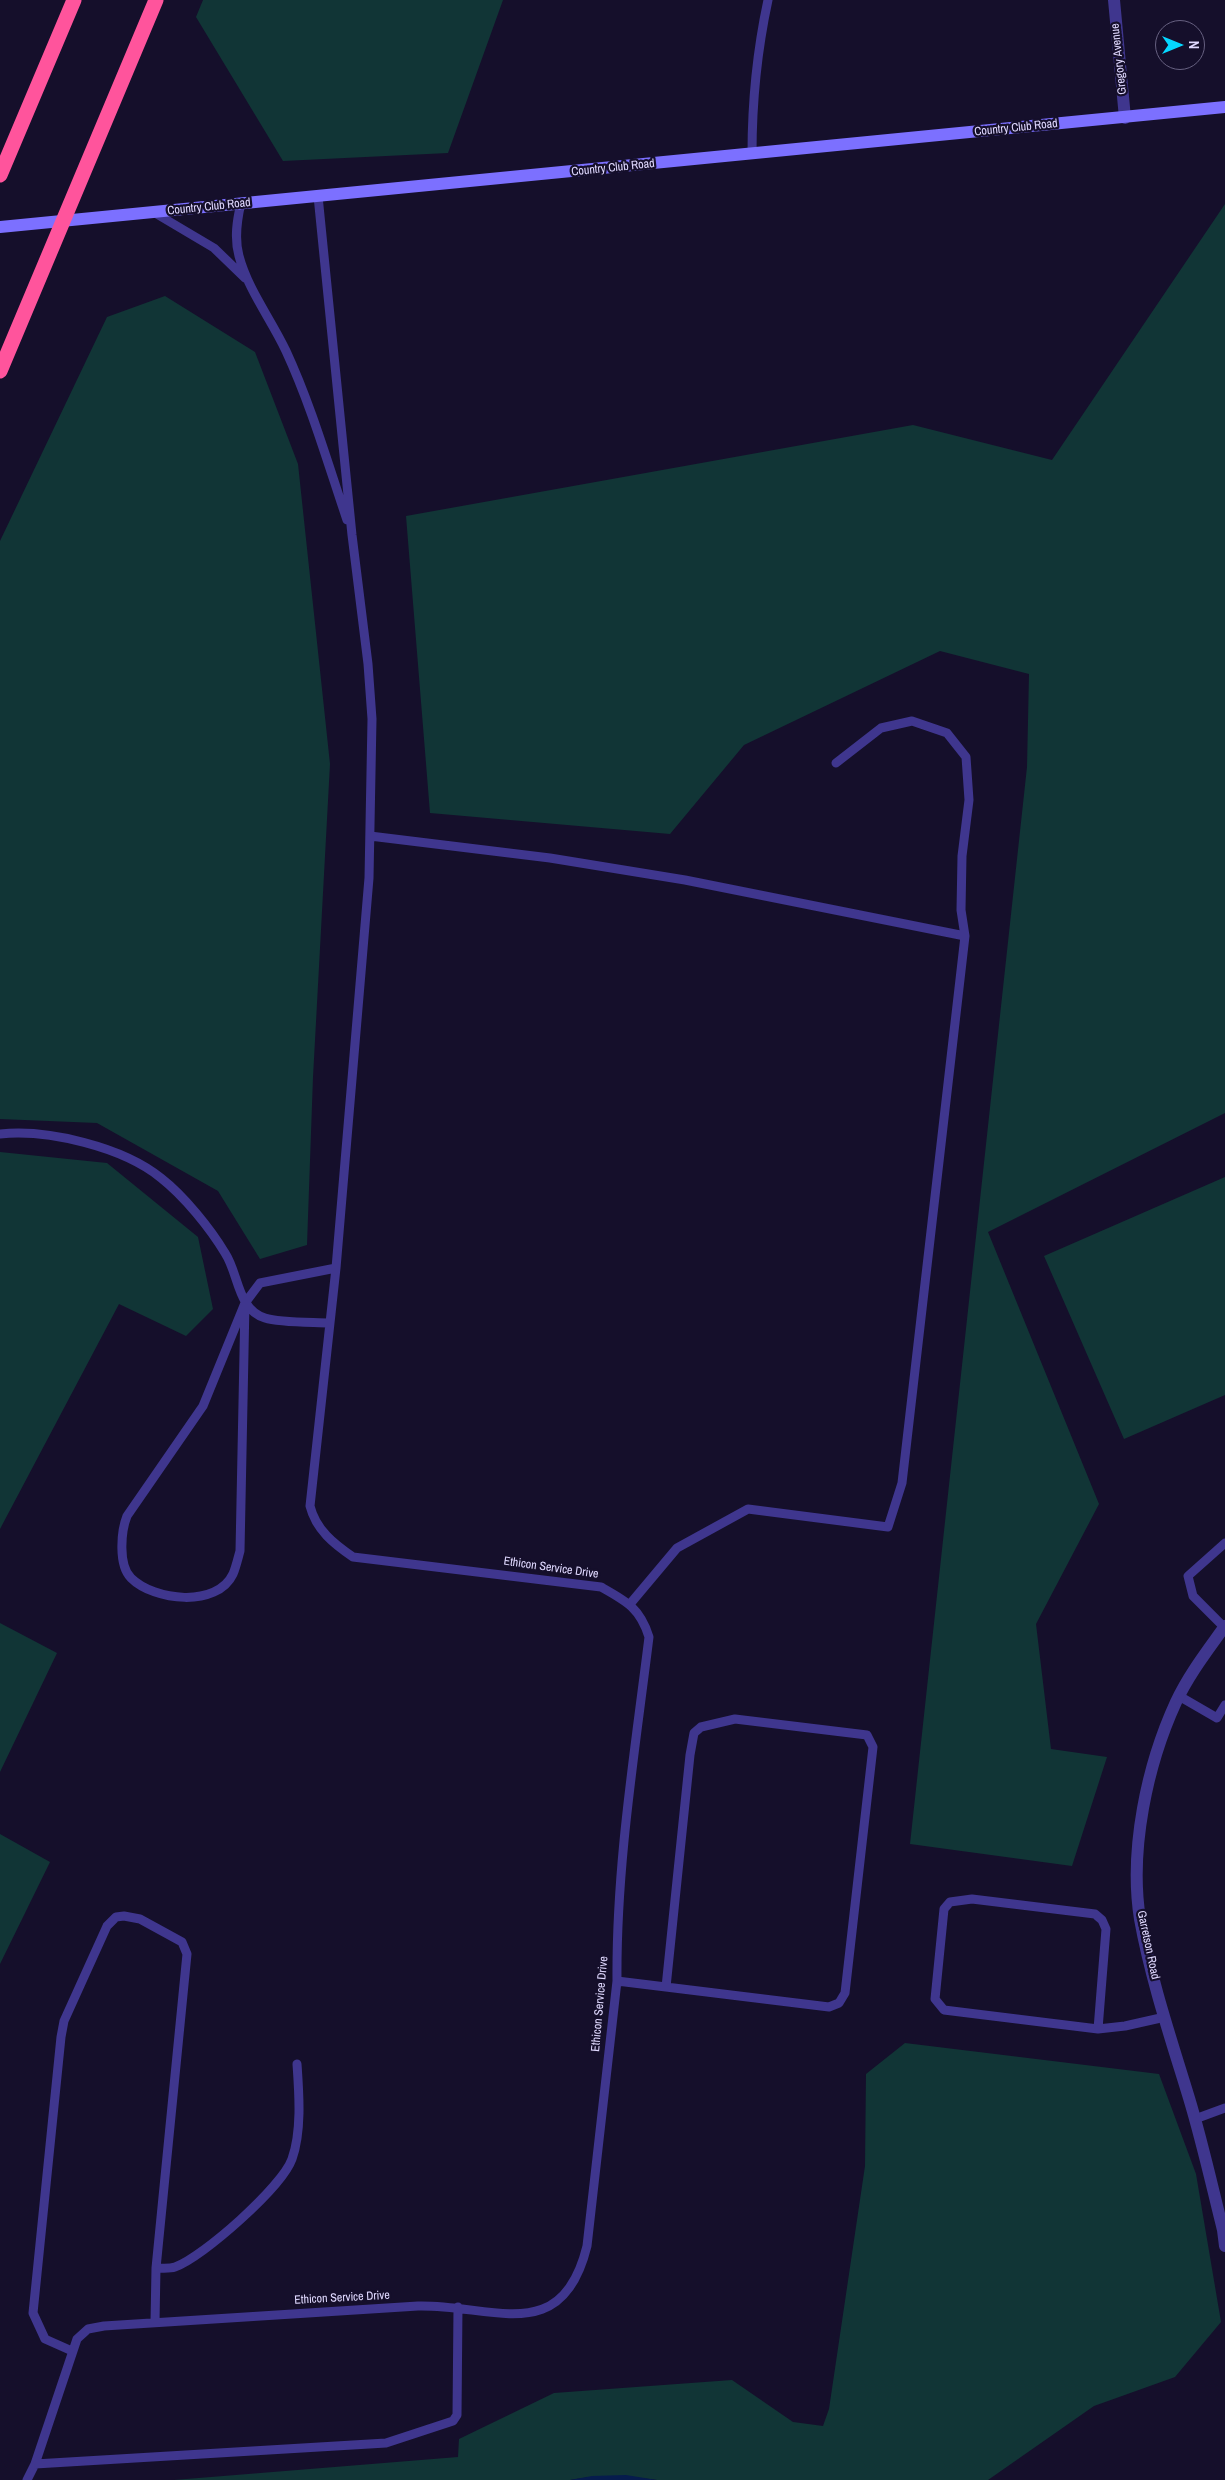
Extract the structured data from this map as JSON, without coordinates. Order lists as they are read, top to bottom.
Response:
{
  "streets": {
    "street": ["Gregory Avenue", "Country Club Road", "Garretson Road"],
    "lane": ["Ethicon Service Drive"]
  },
  "crossings": [
    ["Gregory Avenue", "Country Club Road"]
  ],
  "north": "right"
}
